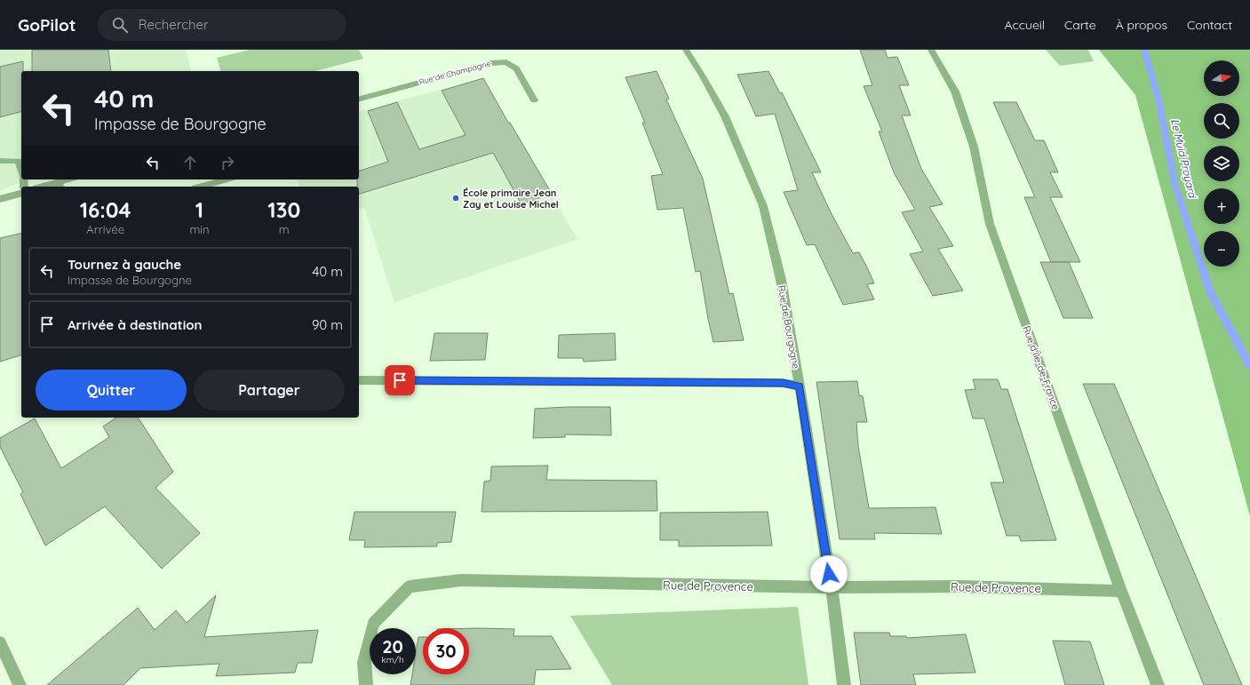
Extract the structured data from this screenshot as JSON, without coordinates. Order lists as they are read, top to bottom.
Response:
{
  "streets": {
    "street": [
      "Rue de Champagne",
      "Rue de Bourgogne",
      "Rue d'Île-de-France",
      "Rue de Provence"
    ]
  },
  "crossings": [
    ["Rue de Bourgogne", "Rue de Provence"],
    ["Rue d'Île-de-France", "Rue de Provence"]
  ],
  "water": ["Le Muid Proyard"],
  "places": ["École primaire Jean Zay et Louise Michel"],
  "north": "right",
  "page": {
    "header": "GoPilot",
    "search": "Rechercher",
    "nav": [
      "Accueil",
      "Carte",
      "À propos",
      "Contact"
    ],
    "map_buttons": ["+", "−"],
    "turn": ["40 m", "Impasse de Bourgogne"],
    "eta": [
      "16:04",
      "Arrivée",
      "1",
      "min",
      "130",
      "m"
    ],
    "list": [
      {
        "name": "Tournez à gauche",
        "note": "Impasse de Bourgogne",
        "value": "40 m"
      },
      {
        "name": "Arrivée à destination",
        "value": "90 m"
      }
    ],
    "buttons": ["Quitter", "Partager"],
    "speed": "20 km/h",
    "limit": "30"
  }
}
